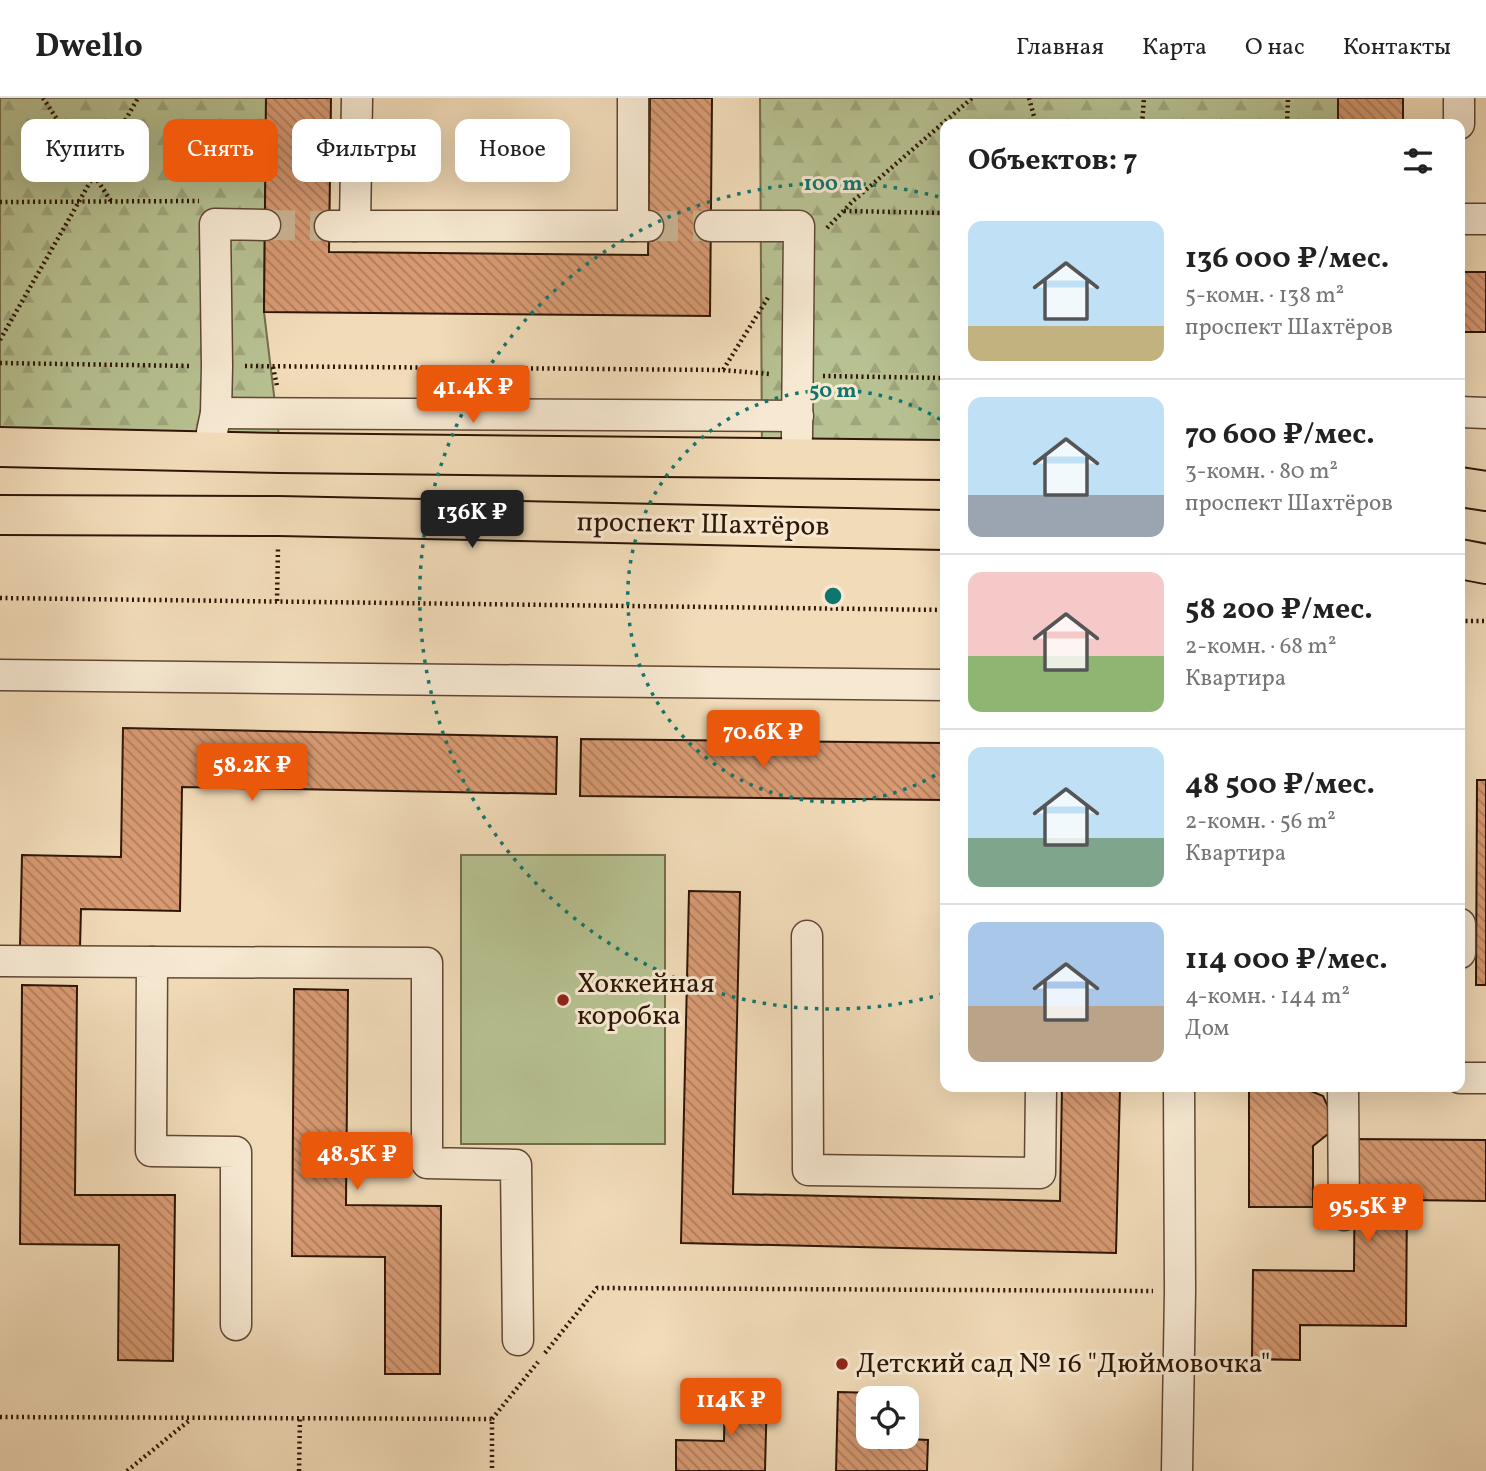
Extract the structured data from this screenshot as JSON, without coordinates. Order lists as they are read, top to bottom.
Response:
{
  "streets": {
    "main road": ["проспект Шахтёров"]
  },
  "places": ["Хоккейная коробка", "Детский сад № 16 \"Дюймовочка\""],
  "page": {
    "header": "Dwello",
    "nav": [
      "Главная",
      "Карта",
      "О нас",
      "Контакты"
    ],
    "chip": [
      "Купить",
      "Снять",
      "Фильтры",
      "Новое"
    ],
    "heading": "Объектов: 7",
    "list": [
      {
        "name": "136 000 ₽/мес.",
        "note": "5-комн. · 138 m² · проспект Шахтёров"
      },
      {
        "name": "70 600 ₽/мес.",
        "note": "3-комн. · 80 m² · проспект Шахтёров"
      },
      {
        "name": "58 200 ₽/мес.",
        "note": "2-комн. · 68 m² · Квартира"
      },
      {
        "name": "48 500 ₽/мес.",
        "note": "2-комн. · 56 m² · Квартира"
      },
      {
        "name": "114 000 ₽/мес.",
        "note": "4-комн. · 144 m² · Дом"
      }
    ],
    "price": [
      "41.4K ₽",
      "136K ₽",
      "70.6K ₽",
      "58.2K ₽",
      "48.5K ₽",
      "95.5K ₽",
      "114K ₽"
    ]
  },
  "rings": ["100 m", "50 m"]
}
